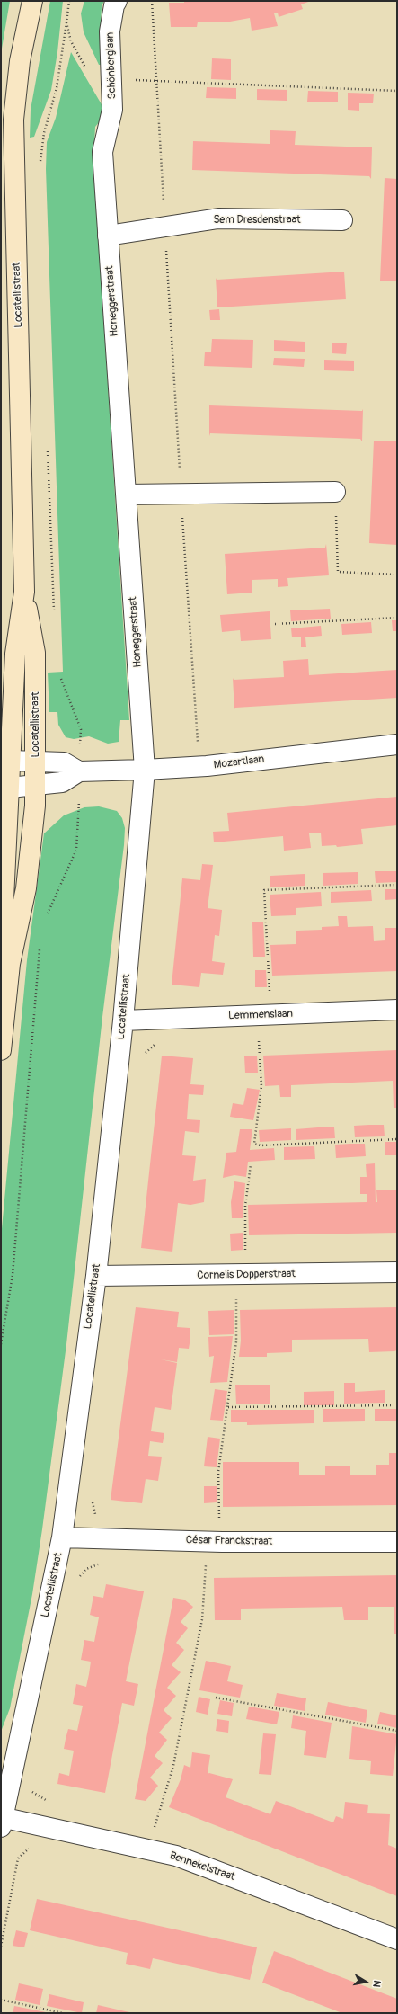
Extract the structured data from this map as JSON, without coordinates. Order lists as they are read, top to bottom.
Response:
{
  "streets": {
    "main road": ["Locatellistraat"],
    "street": [
      "Schönberglaan",
      "Sem Dresdenstraat",
      "Honeggerstraat",
      "Mozartlaan",
      "Lemmenslaan",
      "Cornelis Dopperstraat",
      "César Franckstraat",
      "Bennekelstraat"
    ]
  },
  "crossings": [
    ["Schönberglaan", "Honeggerstraat"],
    ["Sem Dresdenstraat", "Honeggerstraat"],
    ["Locatellistraat", "Honeggerstraat"],
    ["Locatellistraat", "Mozartlaan"],
    ["Locatellistraat", "Lemmenslaan"],
    ["Locatellistraat", "Cornelis Dopperstraat"],
    ["Locatellistraat", "César Franckstraat"],
    ["Locatellistraat", "Bennekelstraat"],
    ["Honeggerstraat", "Mozartlaan"]
  ],
  "north": "right"
}
